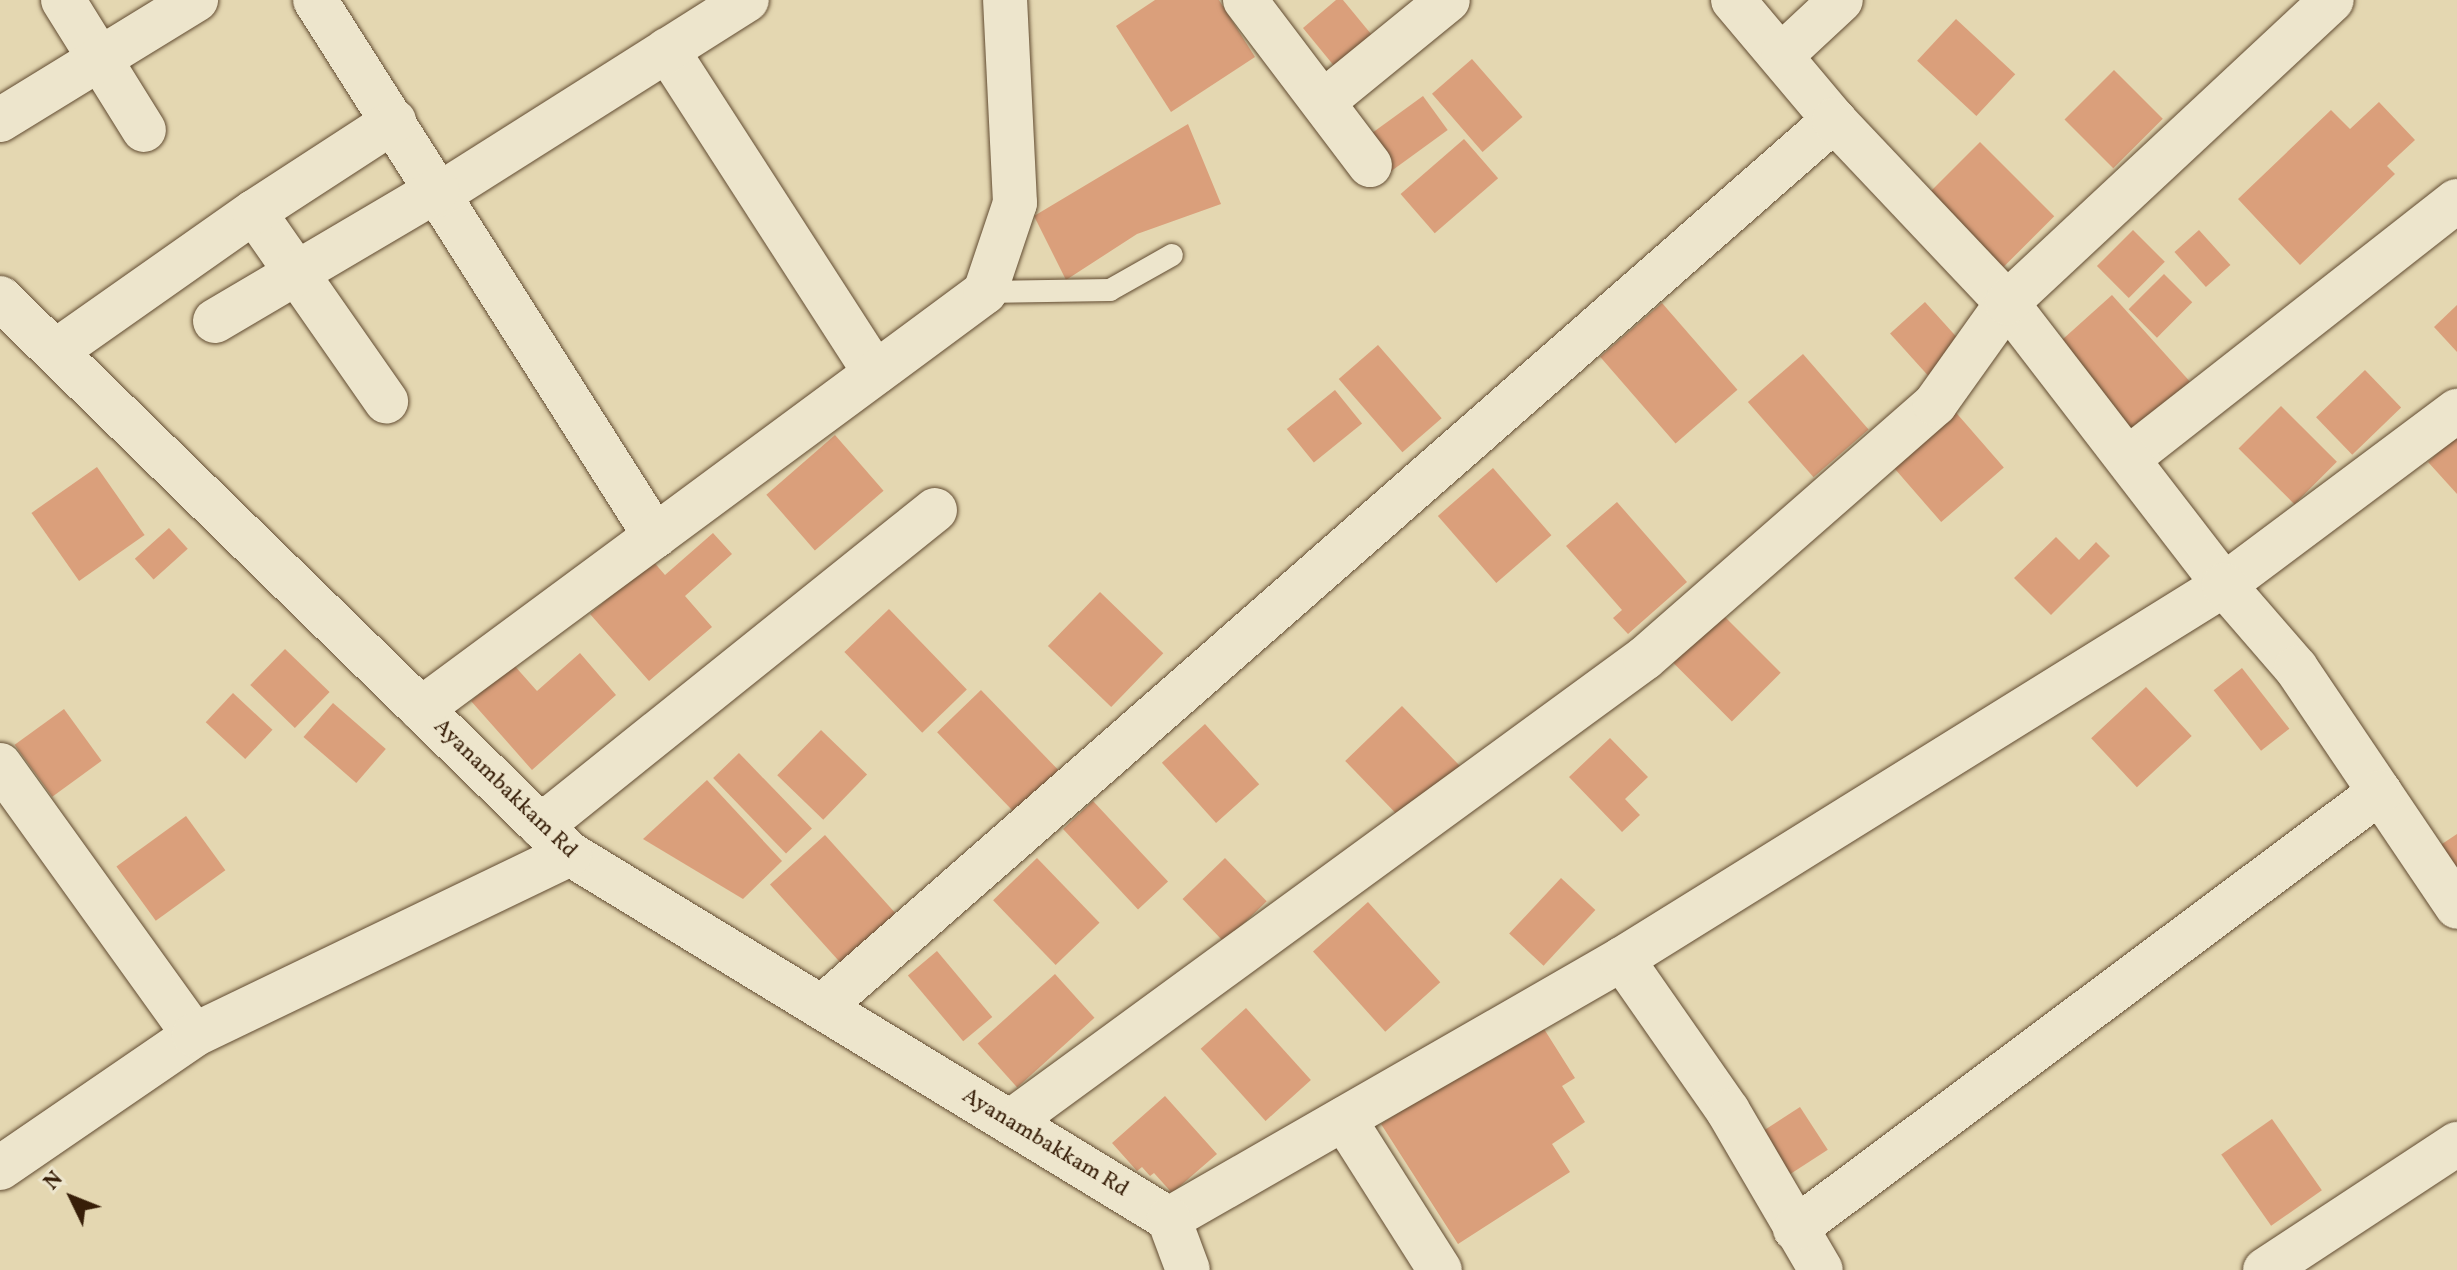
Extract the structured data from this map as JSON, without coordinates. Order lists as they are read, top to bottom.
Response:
{
  "streets": {
    "street": ["Ayanambakkam Rd"]
  },
  "north": "top left"
}
